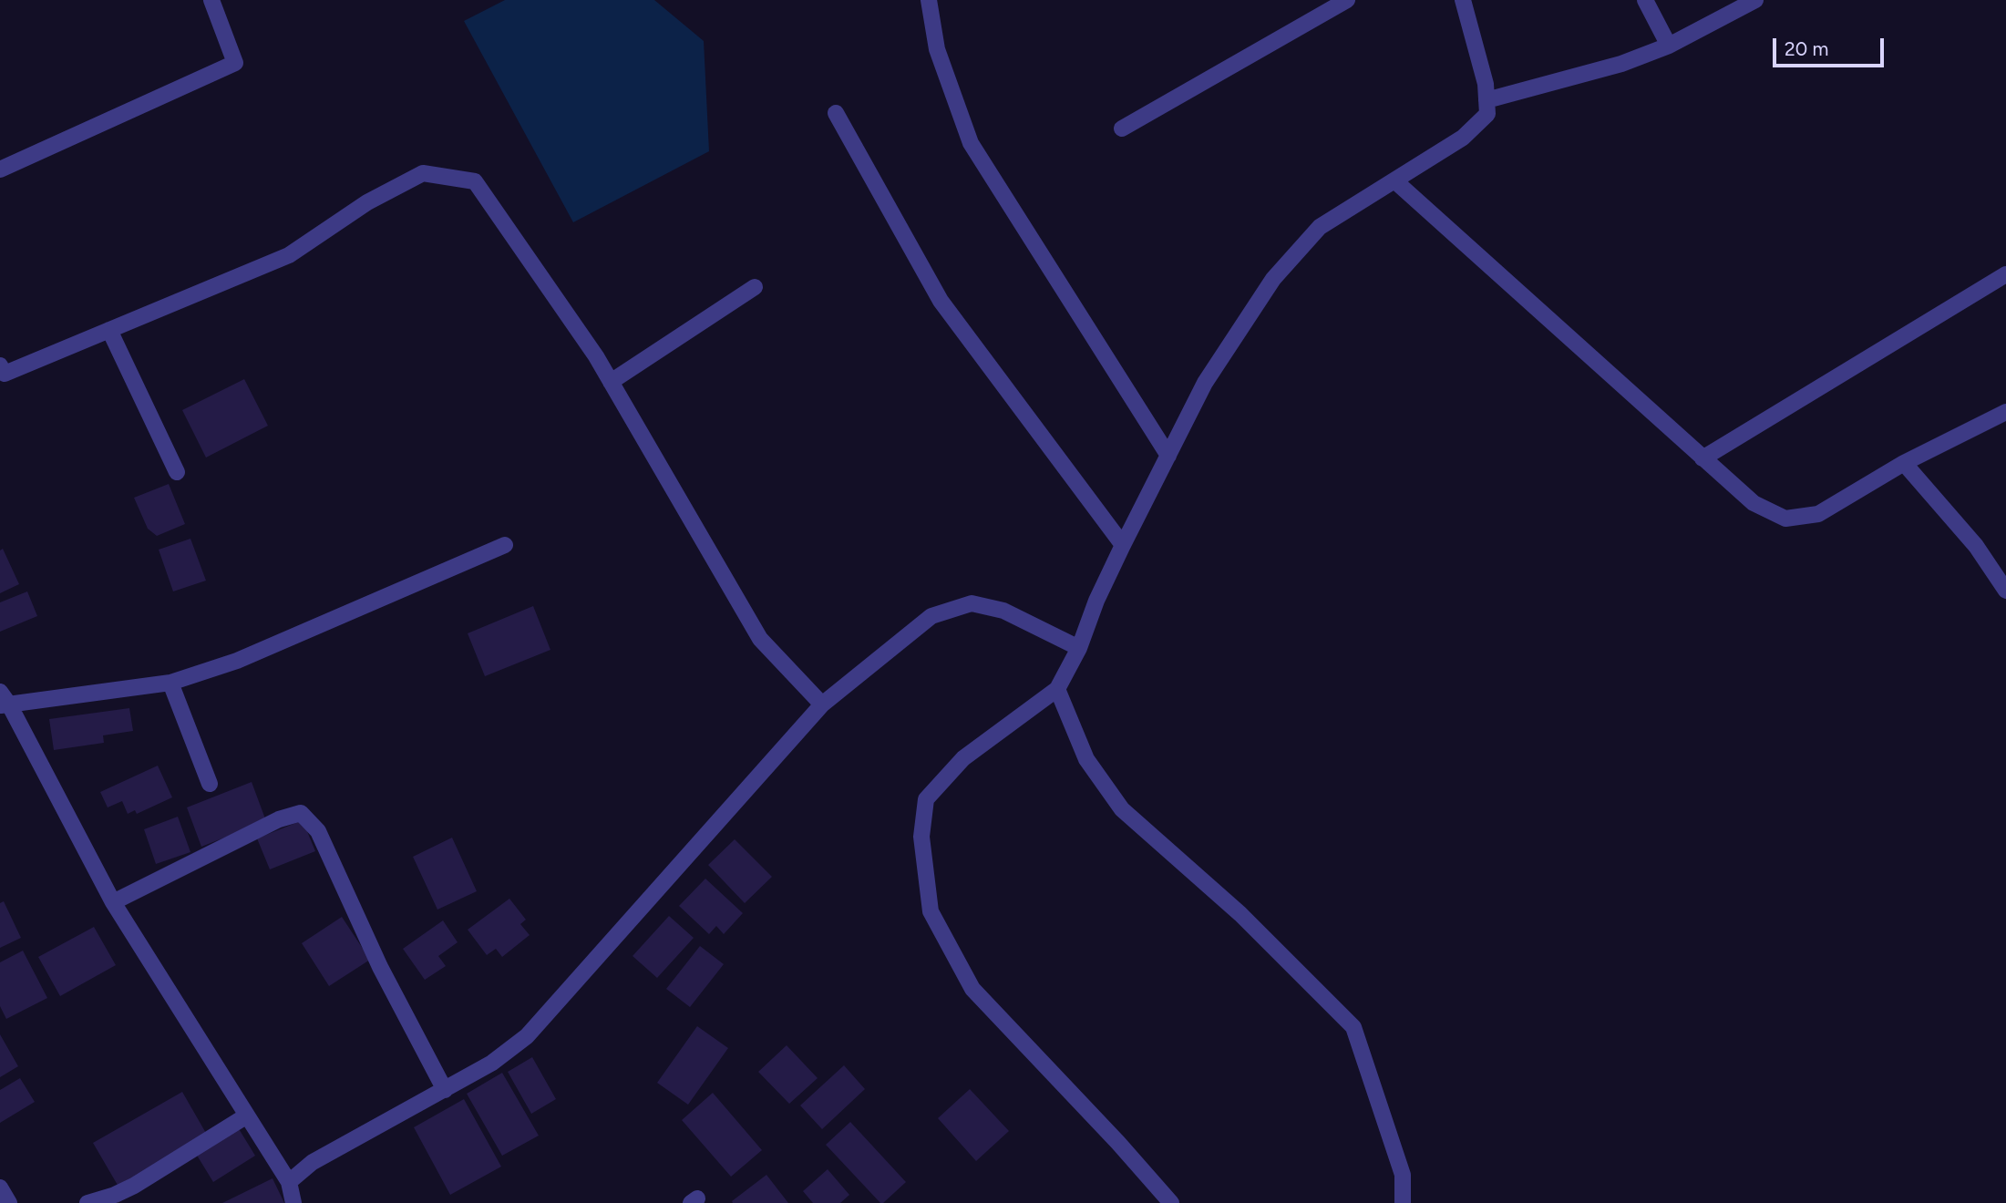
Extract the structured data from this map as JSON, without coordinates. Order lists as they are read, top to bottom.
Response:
{
  "scale_bar": "20 m"
}
